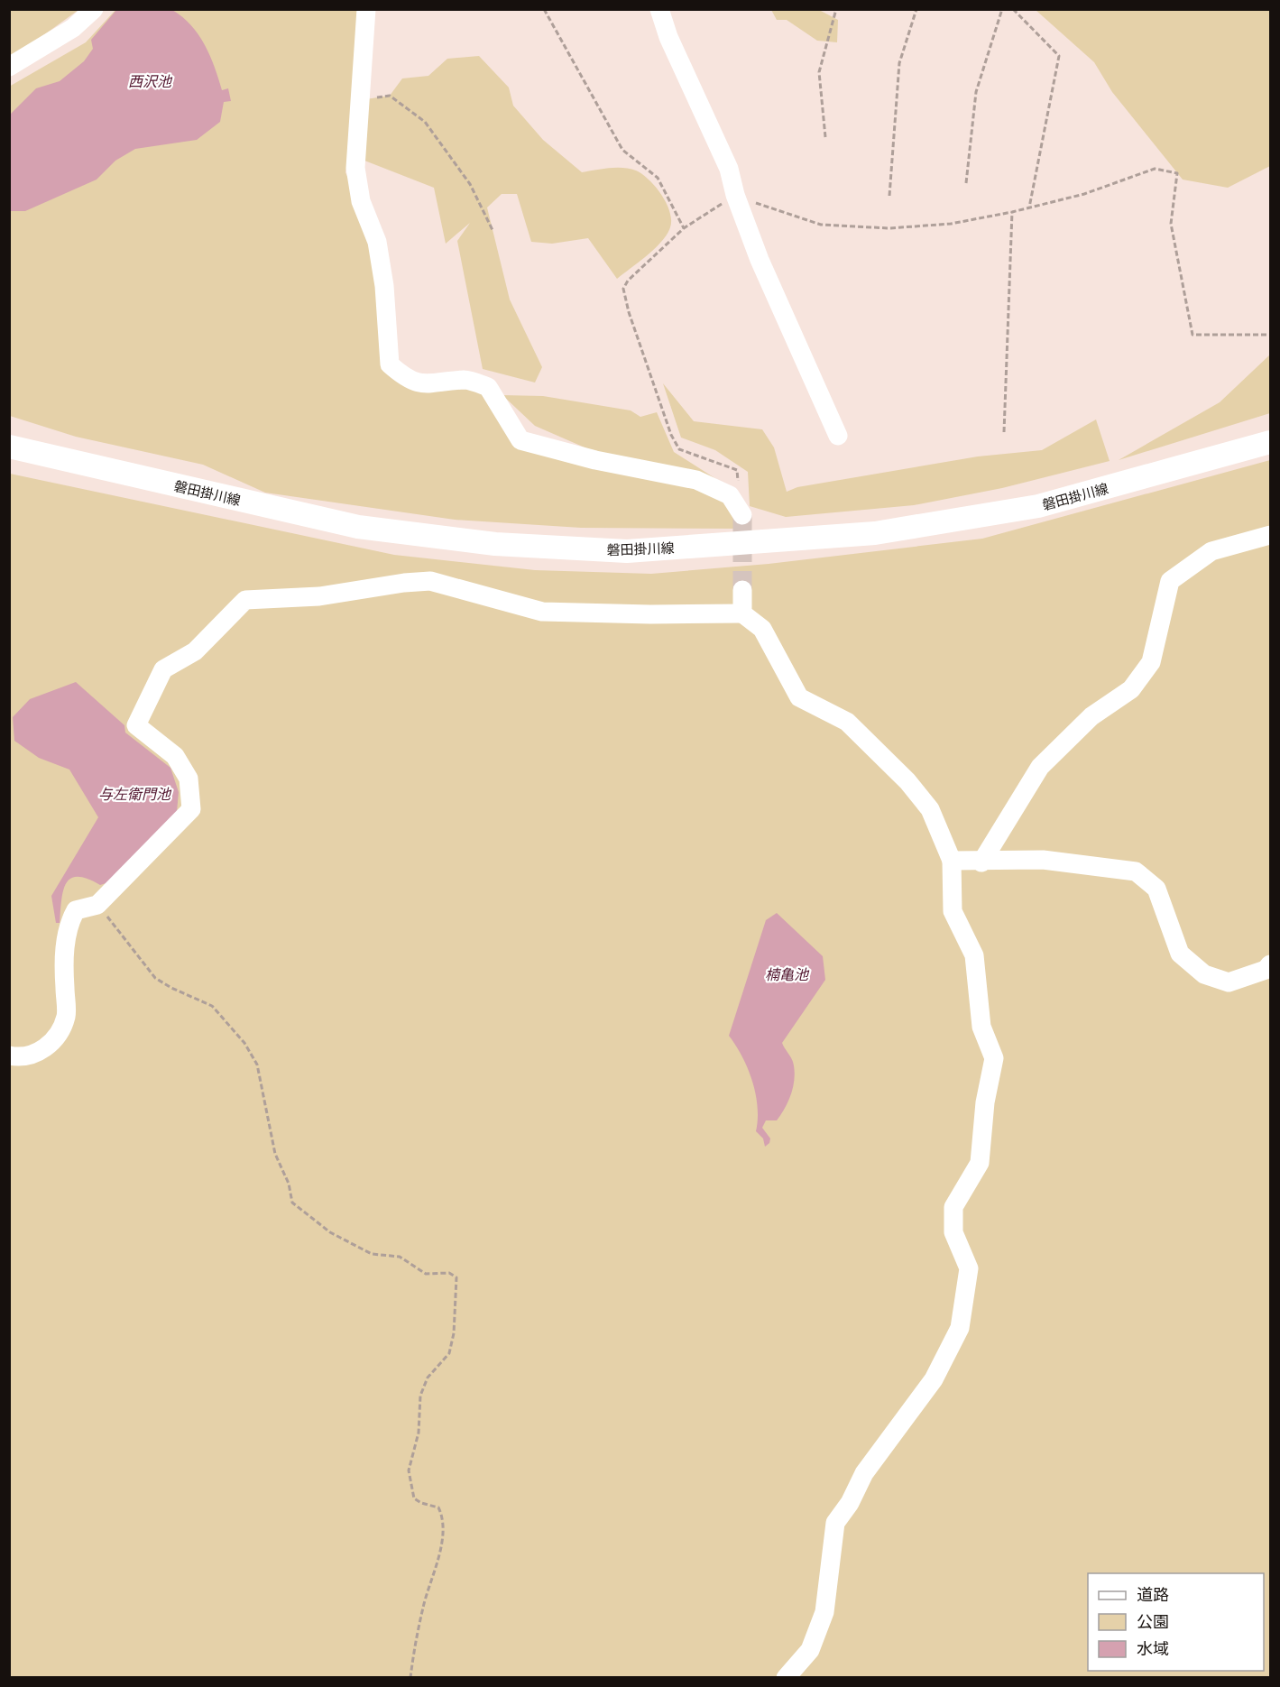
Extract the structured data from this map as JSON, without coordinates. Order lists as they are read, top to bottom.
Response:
{
  "streets": {
    "main road": ["磐田掛川線"]
  },
  "water": ["西沢池", "与左衛門池", "楠亀池"],
  "legend": ["道路", "公園", "水域"]
}
